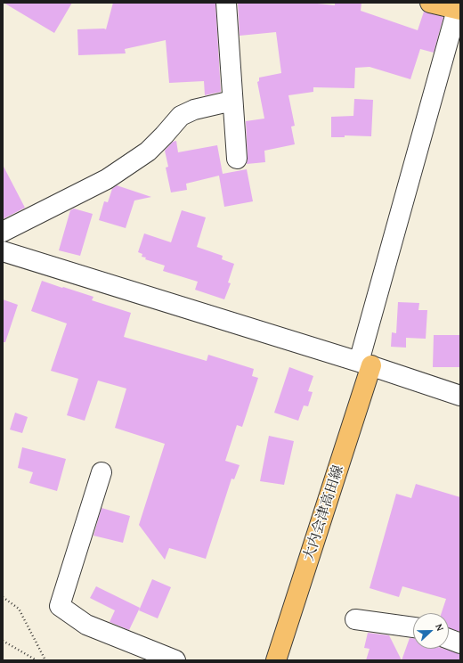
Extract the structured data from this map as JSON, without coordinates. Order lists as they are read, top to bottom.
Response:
{
  "streets": {
    "main road": ["大内会津高田線"]
  },
  "north": "right"
}
